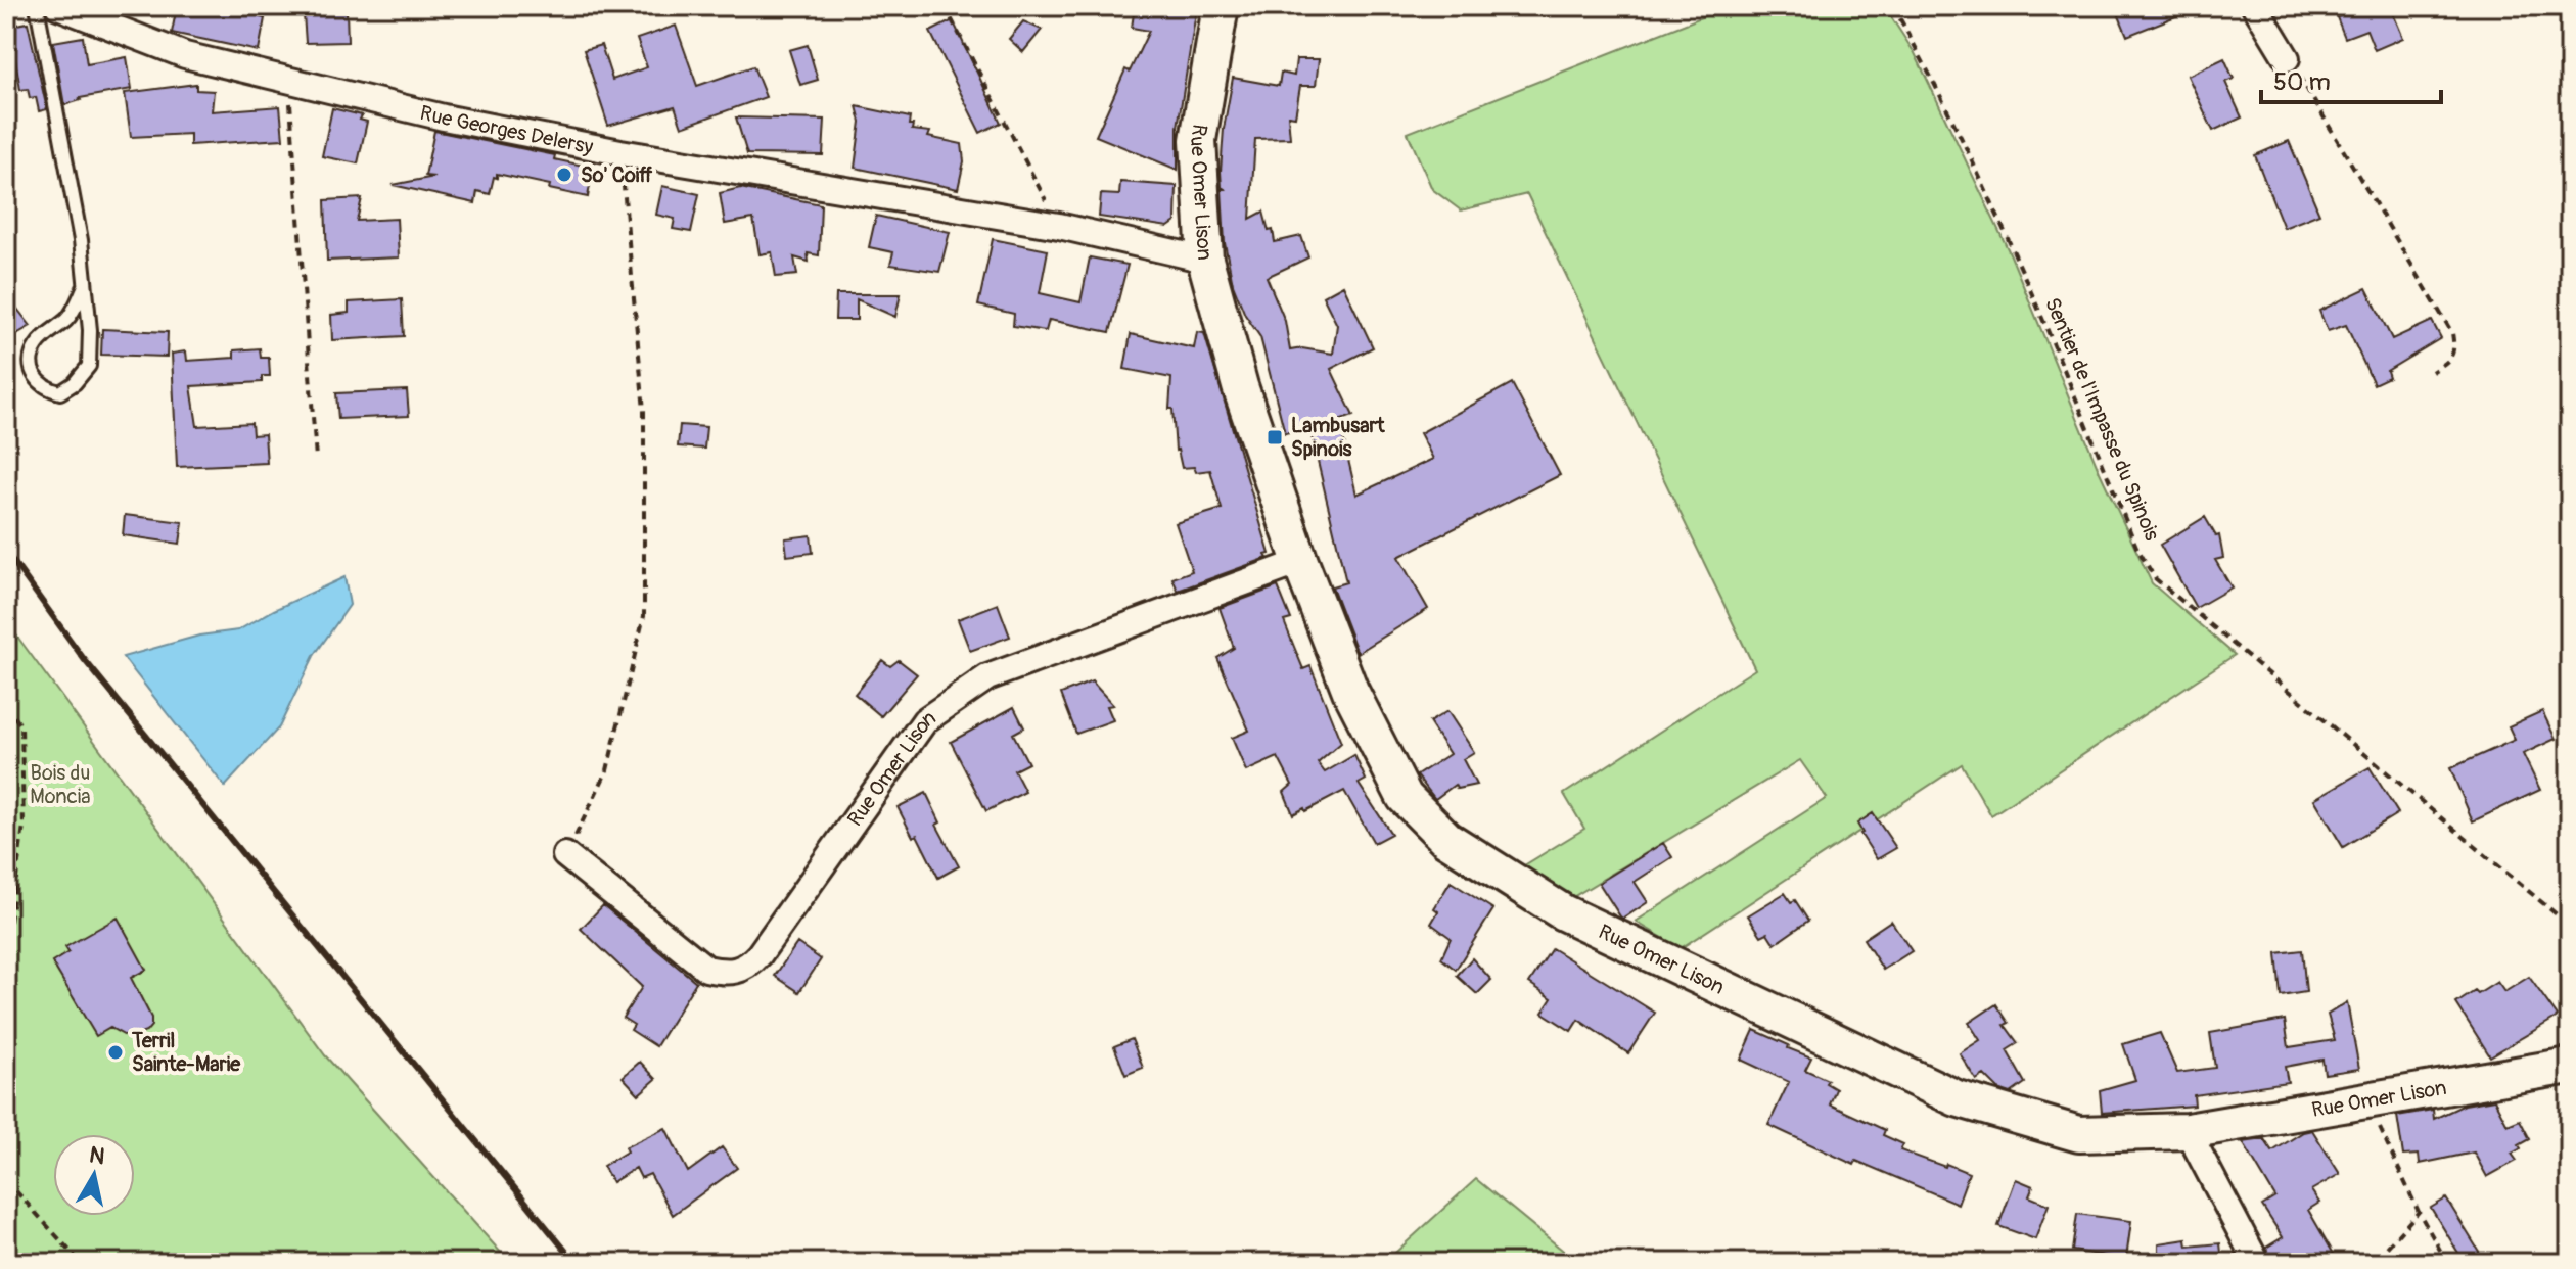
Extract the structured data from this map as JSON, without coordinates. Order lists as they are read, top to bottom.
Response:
{
  "streets": {
    "street": ["Rue Georges Delersy", "Rue Omer Lison"],
    "path": ["Sentier de l'Impasse du Spinois"]
  },
  "crossings": [
    ["Rue Georges Delersy", "Rue Omer Lison"]
  ],
  "parks": ["Bois du Moncia"],
  "places": {
    "other": ["So' Coiff", "Terril Sainte-Marie"],
    "transit": ["Lambusart Spinois"]
  },
  "scale_bar": "50 m",
  "north": "top"
}
